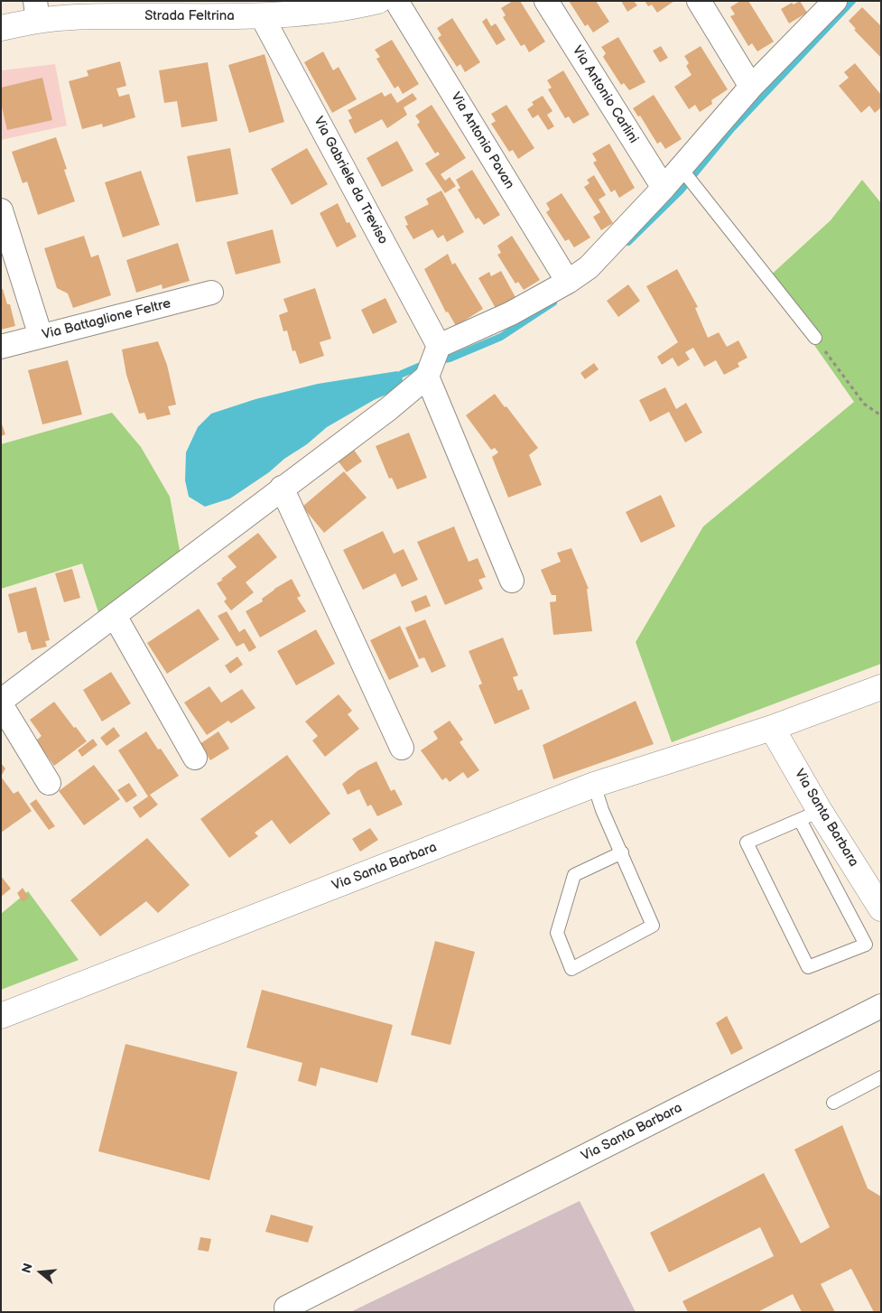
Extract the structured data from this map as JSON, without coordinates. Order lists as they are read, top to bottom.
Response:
{
  "streets": {
    "street": [
      "Strada Feltrina",
      "Via Antonio Carlini",
      "Via Antonio Pavan",
      "Via Gabriele da Treviso",
      "Via Battaglione Feltre",
      "Via Santa Barbara"
    ]
  },
  "crossings": [
    ["Strada Feltrina", "Via Gabriele da Treviso"]
  ],
  "north": "left"
}
